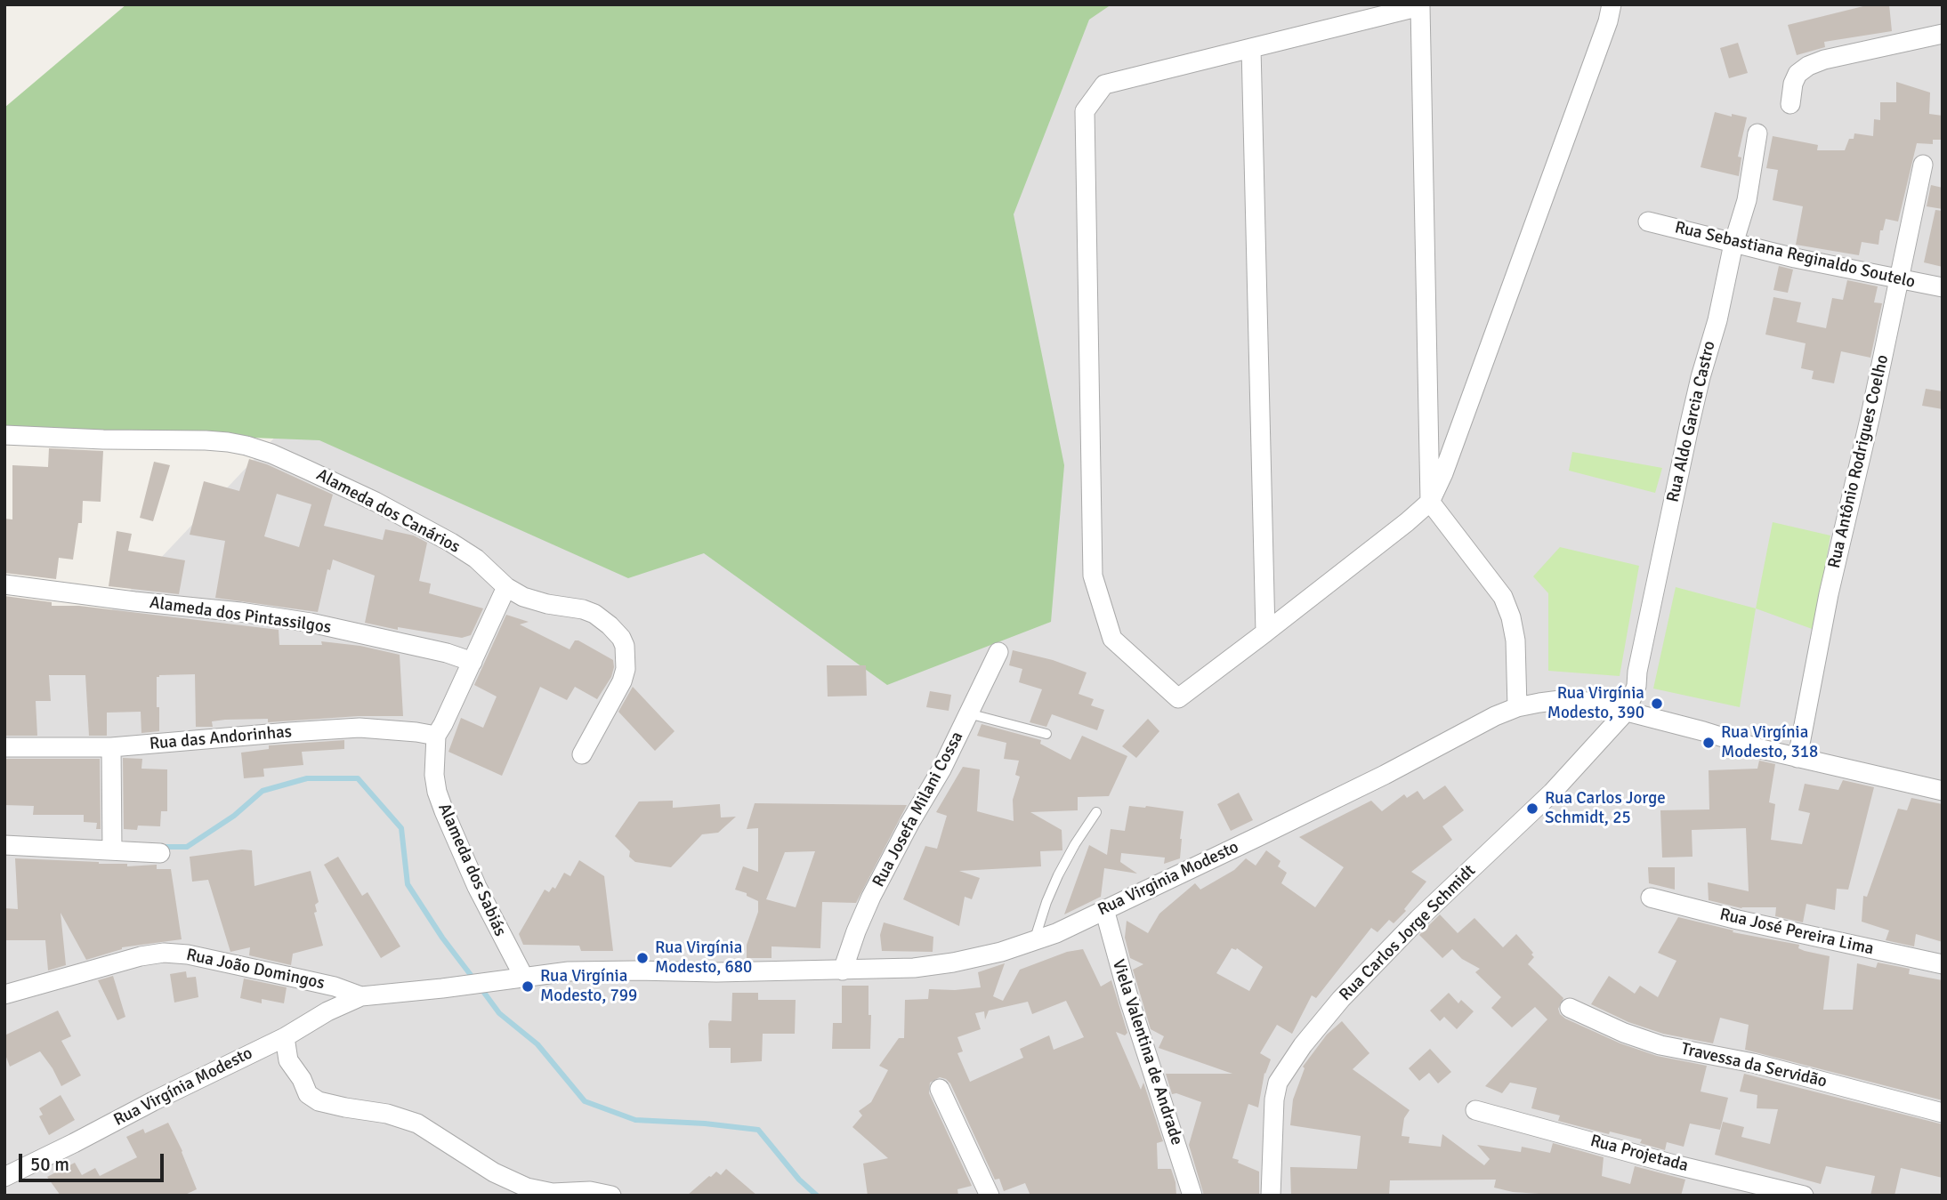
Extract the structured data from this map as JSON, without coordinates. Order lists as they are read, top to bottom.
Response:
{
  "streets": {
    "street": [
      "Rua Sebastiana Reginaldo Soutelo",
      "Rua Aldo Garcia Castro",
      "Rua Antônio Rodrigues Coelho",
      "Alameda dos Canários",
      "Alameda dos Pintassilgos",
      "Rua das Andorinhas",
      "Rua Josefa Milani Cossa",
      "Alameda dos Sabiás",
      "Rua Virginia Modesto",
      "Rua José Pereira Lima",
      "Rua Carlos Jorge Schmidt",
      "Rua João Domingos",
      "Viela Valentina de Andrade",
      "Travessa da Servidão",
      "Rua Virgínia Modesto",
      "Rua Projetada"
    ]
  },
  "crossings": [
    ["Rua Sebastiana Reginaldo Soutelo", "Rua Aldo Garcia Castro"],
    ["Rua Sebastiana Reginaldo Soutelo", "Rua Antônio Rodrigues Coelho"],
    ["Rua Aldo Garcia Castro", "Rua Virginia Modesto"],
    ["Rua Aldo Garcia Castro", "Rua Carlos Jorge Schmidt"],
    ["Rua Antônio Rodrigues Coelho", "Rua Virginia Modesto"],
    ["Alameda dos Canários", "Alameda dos Sabiás"],
    ["Alameda dos Pintassilgos", "Alameda dos Sabiás"],
    ["Rua das Andorinhas", "Alameda dos Sabiás"],
    ["Rua Josefa Milani Cossa", "Rua Virginia Modesto"],
    ["Alameda dos Sabiás", "Rua Virginia Modesto"],
    ["Rua Virginia Modesto", "Rua Carlos Jorge Schmidt"],
    ["Rua Virginia Modesto", "Rua João Domingos"],
    ["Rua Virginia Modesto", "Viela Valentina de Andrade"],
    ["Rua Virginia Modesto", "Rua Virgínia Modesto"],
    ["Rua João Domingos", "Rua Virgínia Modesto"]
  ],
  "places": [
    "Rua Virgínia Modesto, 390",
    "Rua Virgínia Modesto, 318",
    "Rua Carlos Jorge Schmidt, 25",
    "Rua Virgínia Modesto, 680",
    "Rua Virgínia Modesto, 799"
  ],
  "scale_bar": "50 m"
}
